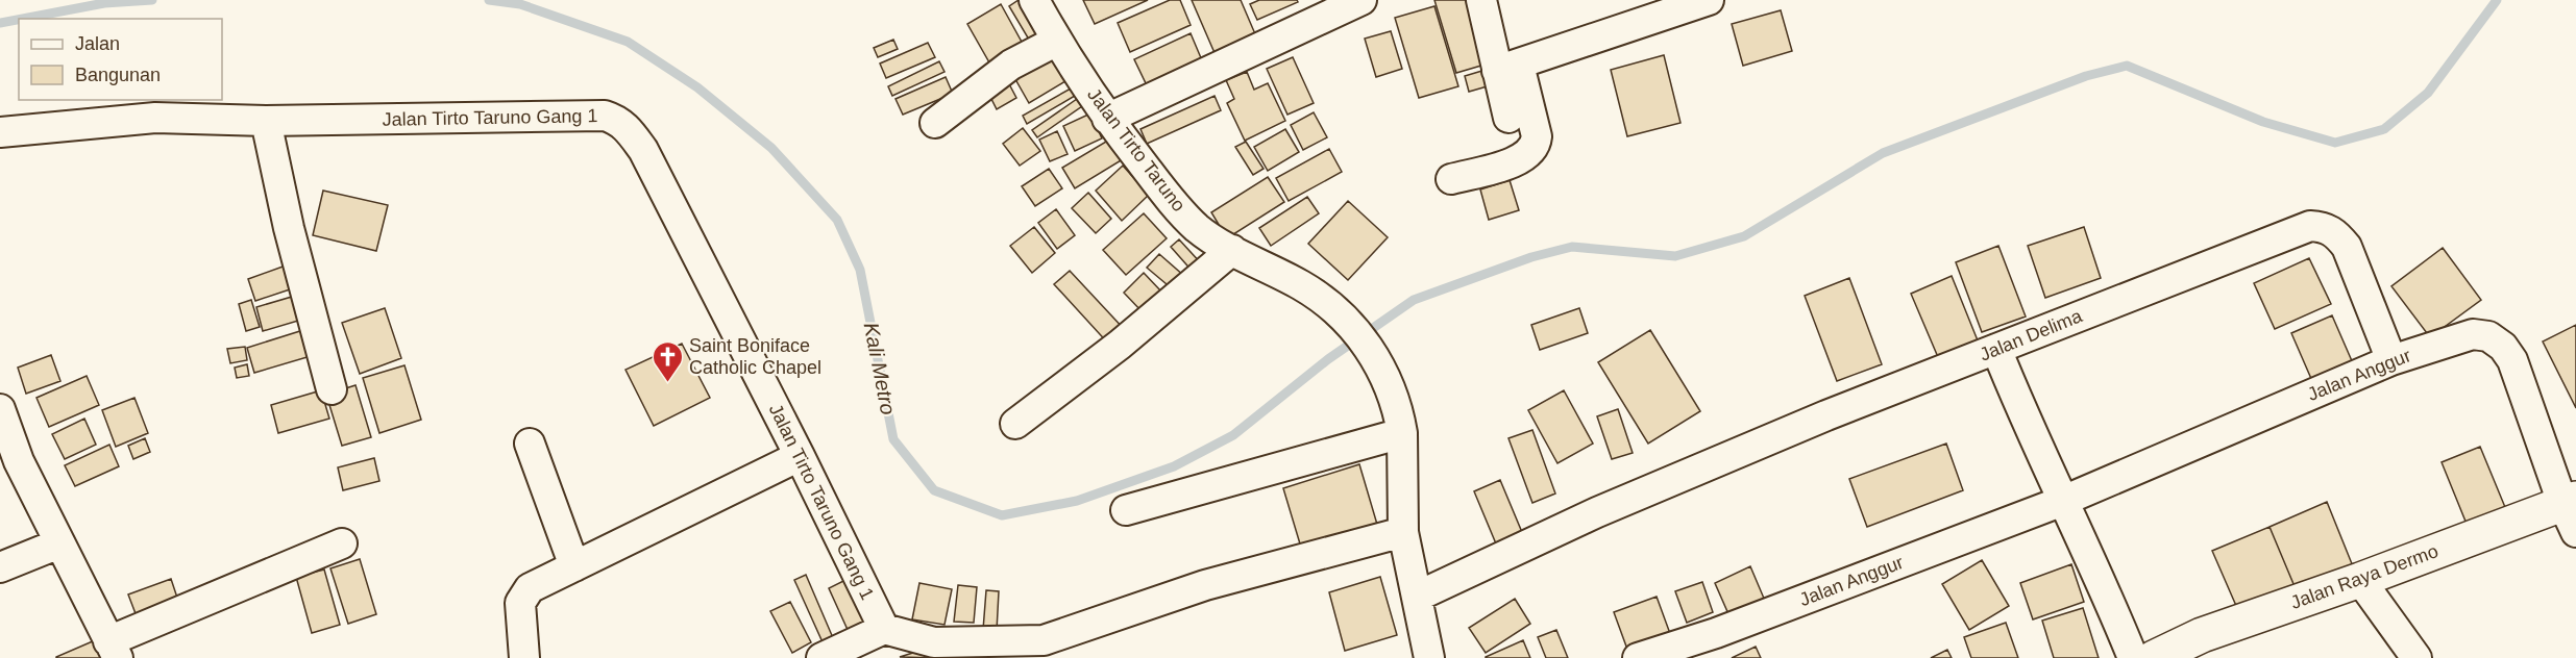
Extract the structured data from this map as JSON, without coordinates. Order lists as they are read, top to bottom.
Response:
{
  "streets": {
    "street": [
      "Jalan Tirto Taruno Gang 1",
      "Jalan Tirto Taruno",
      "Jalan Delima",
      "Jalan Anggur",
      "Jalan Raya Dermo"
    ]
  },
  "crossings": [
    ["Jalan Tirto Taruno", "Jalan Delima"],
    ["Jalan Delima", "Jalan Anggur"],
    ["Jalan Anggur", "Jalan Raya Dermo"]
  ],
  "water": ["Kali Metro"],
  "places": {
    "church": ["Saint Boniface Catholic Chapel"]
  },
  "legend": ["Jalan", "Bangunan"]
}
